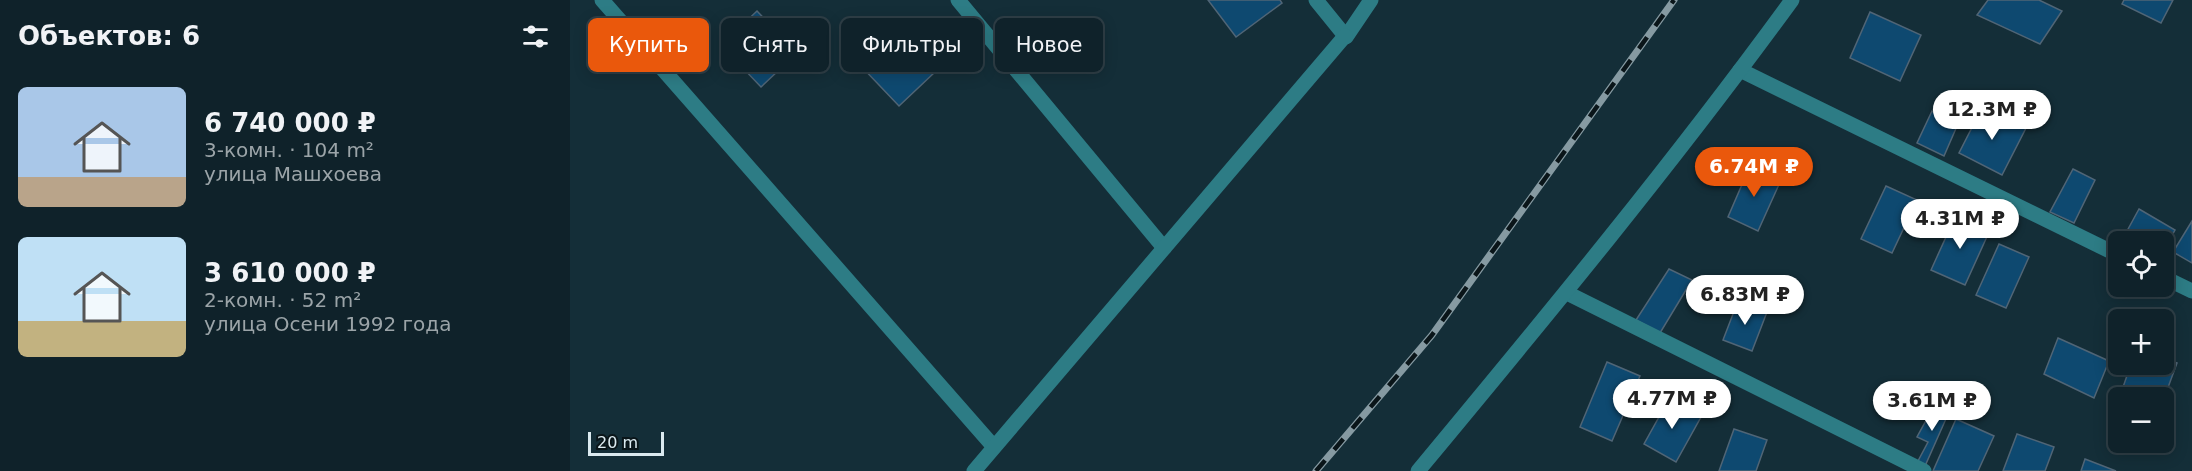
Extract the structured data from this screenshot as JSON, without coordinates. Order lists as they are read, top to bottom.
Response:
{
  "scale_bar": "20 m",
  "page": {
    "heading": "Объектов: 6",
    "chip": [
      "Купить",
      "Снять",
      "Фильтры",
      "Новое"
    ],
    "list": [
      {
        "name": "6 740 000 ₽",
        "note": "3-комн. · 104 m² · улица Машхоева"
      },
      {
        "name": "3 610 000 ₽",
        "note": "2-комн. · 52 m² · улица Осени 1992 года"
      }
    ],
    "price": [
      "12.3M ₽",
      "6.74M ₽",
      "4.31M ₽",
      "6.83M ₽",
      "4.77M ₽",
      "3.61M ₽"
    ],
    "map_buttons": ["+", "−"],
    "scale": "20 m"
  }
}
